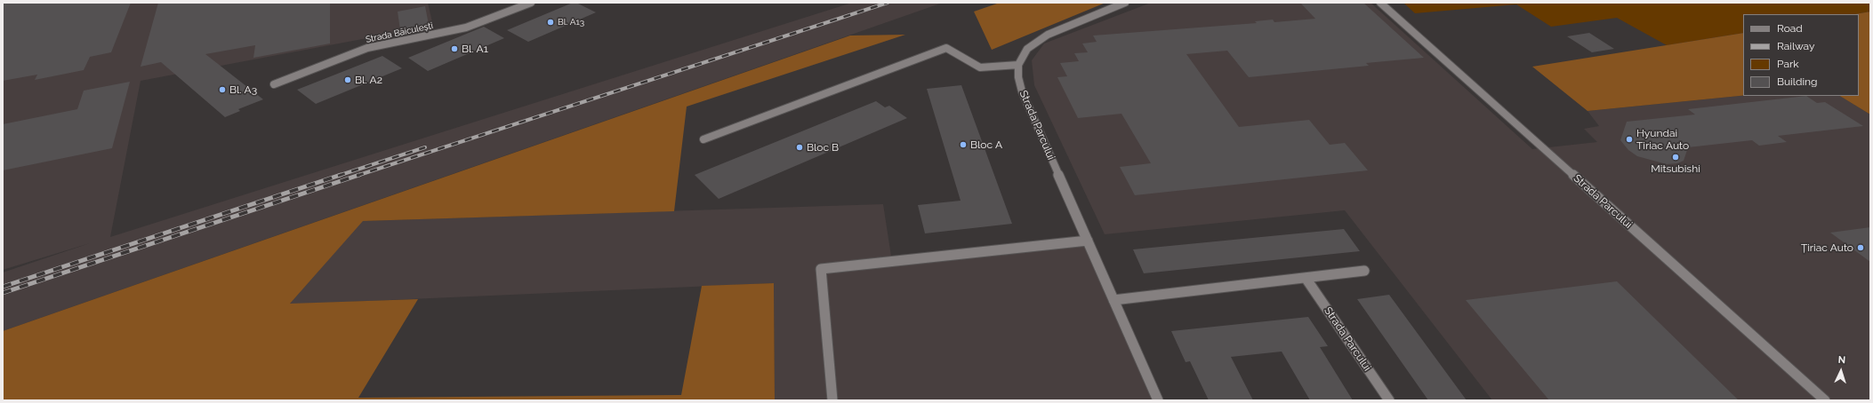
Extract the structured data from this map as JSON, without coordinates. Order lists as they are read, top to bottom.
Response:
{
  "streets": {
    "street": ["Strada Băiculești", "Strada Parcului"]
  },
  "places": [
    "Bl. A13",
    "Bl. A1",
    "Bl. A2",
    "Bl. A3",
    "Hyundai Tiriac Auto",
    "Bloc A",
    "Bloc B",
    "Mitsubishi",
    "Țiriac Auto"
  ],
  "legend": [
    "Road",
    "Railway",
    "Park",
    "Building"
  ],
  "north": "top"
}
